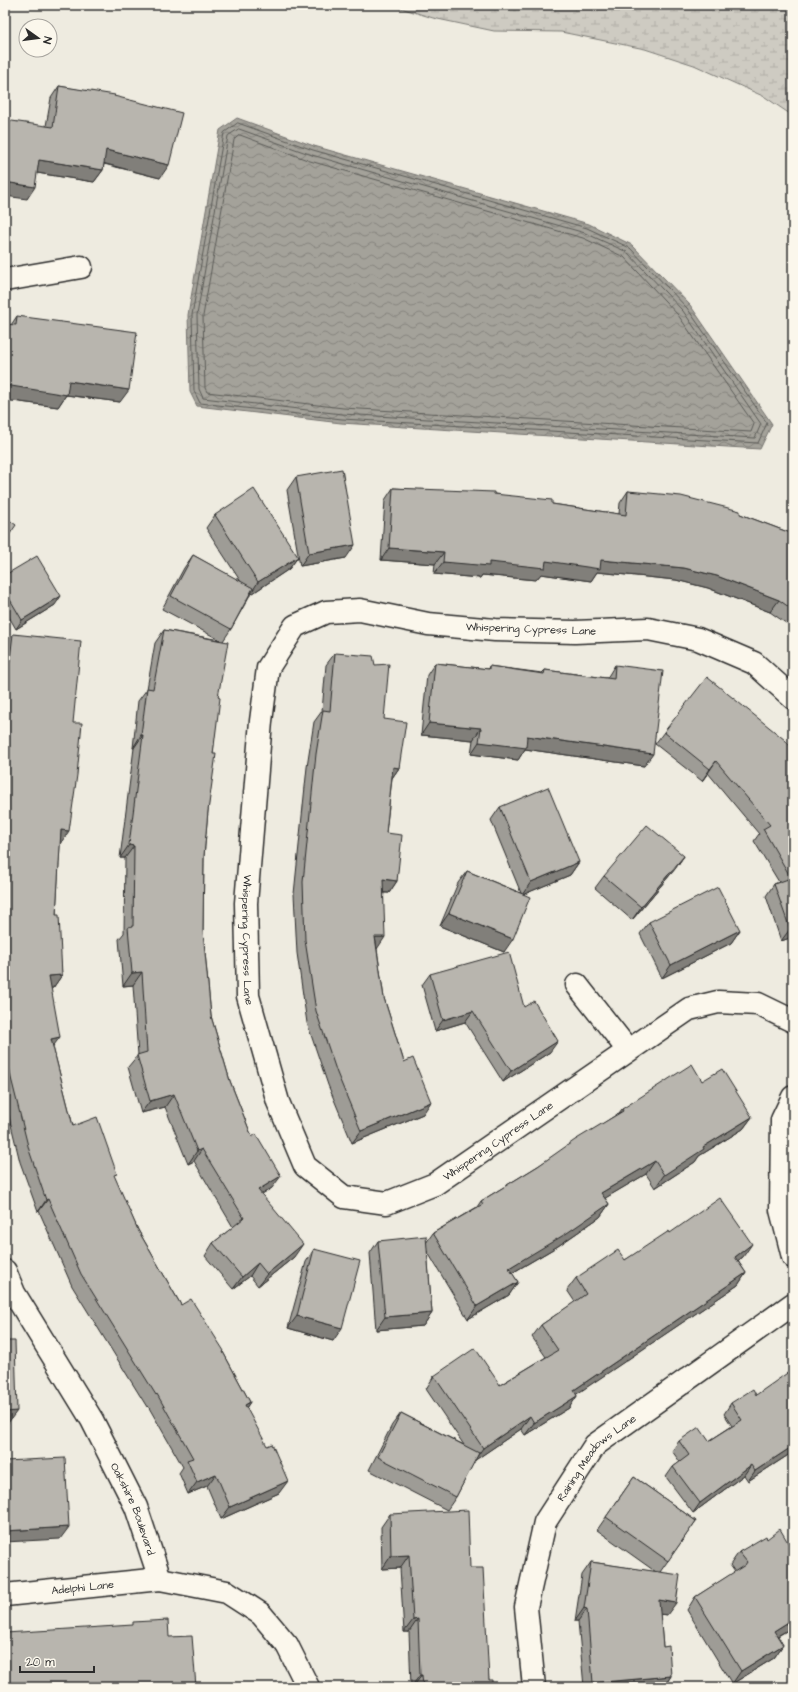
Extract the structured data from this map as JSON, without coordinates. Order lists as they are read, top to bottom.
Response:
{
  "streets": {
    "street": [
      "Whispering Cypress Lane",
      "Raining Meadows Lane",
      "Oakshire Boulevard",
      "Adelphi Lane"
    ]
  },
  "crossings": [
    ["Oakshire Boulevard", "Adelphi Lane"]
  ],
  "scale_bar": "20 m",
  "north": "right"
}
